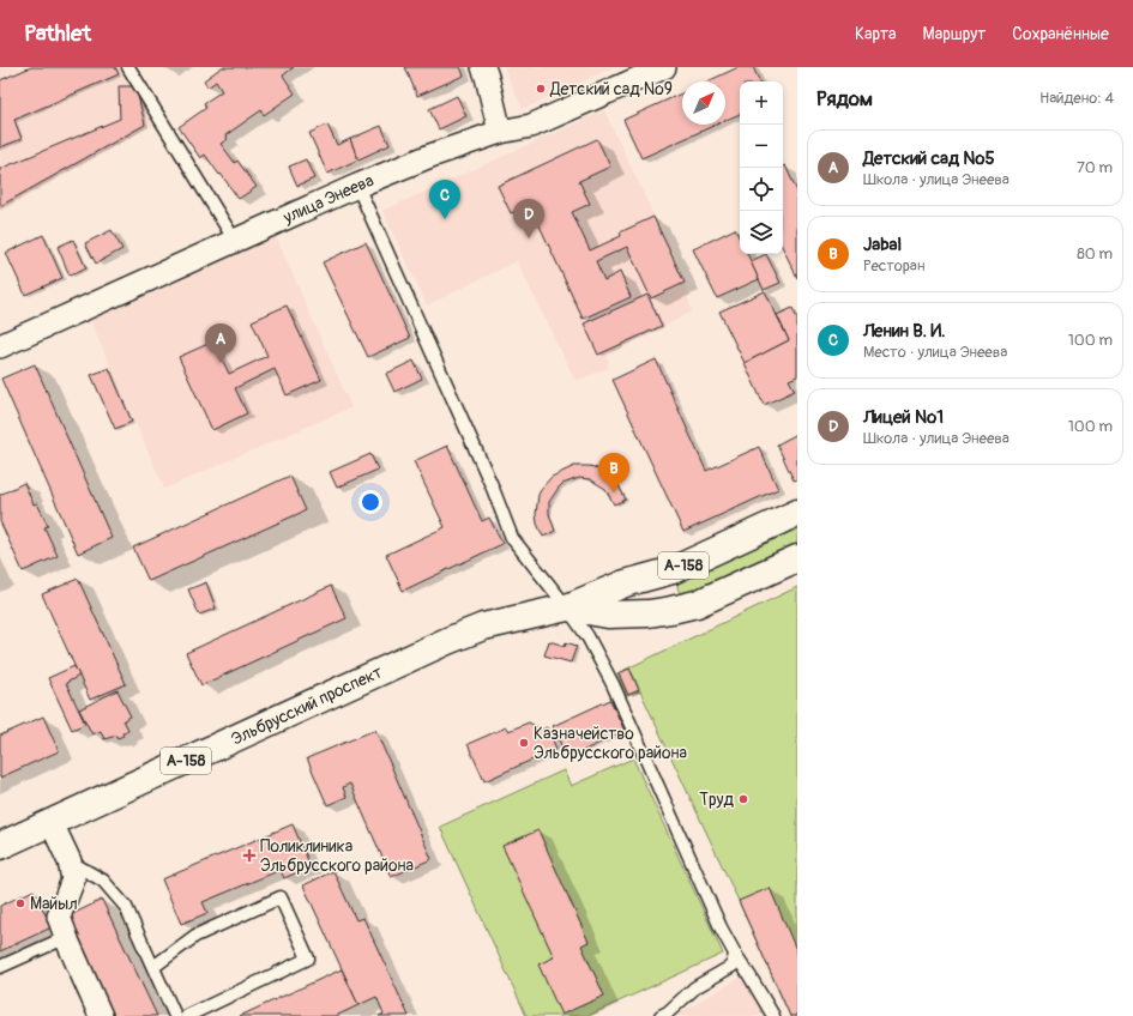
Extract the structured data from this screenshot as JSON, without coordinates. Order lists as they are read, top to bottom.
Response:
{
  "streets": {
    "main road": ["А-158", "Эльбрусский проспект"],
    "street": ["улица Энеева"]
  },
  "places": {
    "other": [
      "Детский сад №9",
      "Казначейство Эльбрусского района",
      "Труд",
      "Майыл"
    ],
    "health": ["Поликлиника Эльбрусского района"]
  },
  "north": "top right",
  "page": {
    "header": "Pathlet",
    "nav": ["Карта", "Маршрут", "Сохранённые"],
    "heading": ["Рядом", "Найдено: 4"],
    "map_buttons": ["+", "−"],
    "list": [
      {
        "mark": "A",
        "name": "Детский сад №5",
        "note": "Школа · улица Энеева",
        "value": "70 m"
      },
      {
        "mark": "B",
        "name": "Jabal",
        "note": "Ресторан",
        "value": "80 m"
      },
      {
        "mark": "C",
        "name": "Ленин В. И.",
        "note": "Место · улица Энеева",
        "value": "100 m"
      },
      {
        "mark": "D",
        "name": "Лицей №1",
        "note": "Школа · улица Энеева",
        "value": "100 m"
      }
    ],
    "pins": [
      "C",
      "D",
      "A",
      "B"
    ]
  }
}
